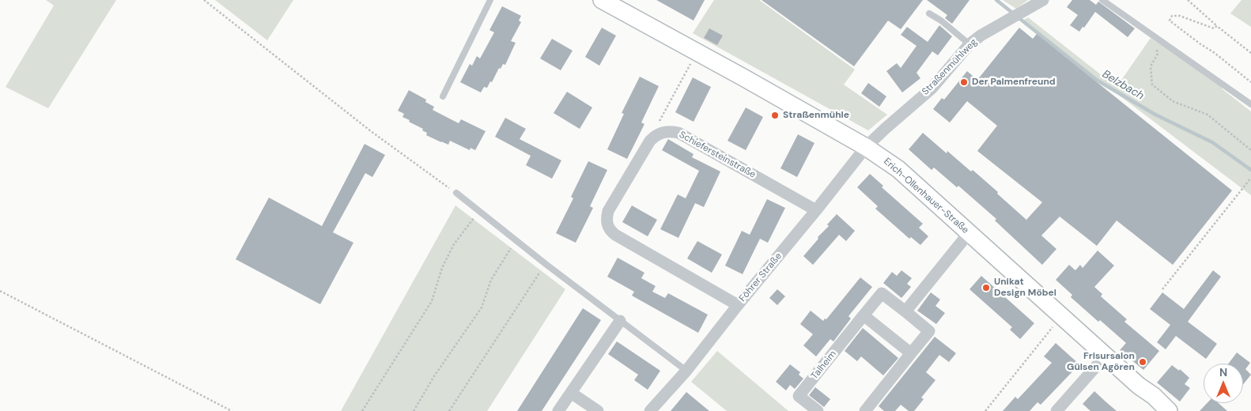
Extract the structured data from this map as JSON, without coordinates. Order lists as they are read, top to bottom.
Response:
{
  "streets": {
    "street": [
      "Straßenmühlweg",
      "Schiefersteinstraße",
      "Erich-Ollenhauer-Straße",
      "Föhrer Straße",
      "Talheim"
    ]
  },
  "crossings": [
    ["Straßenmühlweg", "Erich-Ollenhauer-Straße"],
    ["Straßenmühlweg", "Föhrer Straße"],
    ["Schiefersteinstraße", "Föhrer Straße"],
    ["Erich-Ollenhauer-Straße", "Föhrer Straße"]
  ],
  "water": ["Belzbach"],
  "places": [
    "Der Palmenfreund",
    "Straßenmühle",
    "Unikat Design Möbel",
    "Frisursalon Gülsen Agören"
  ],
  "north": "top"
}
